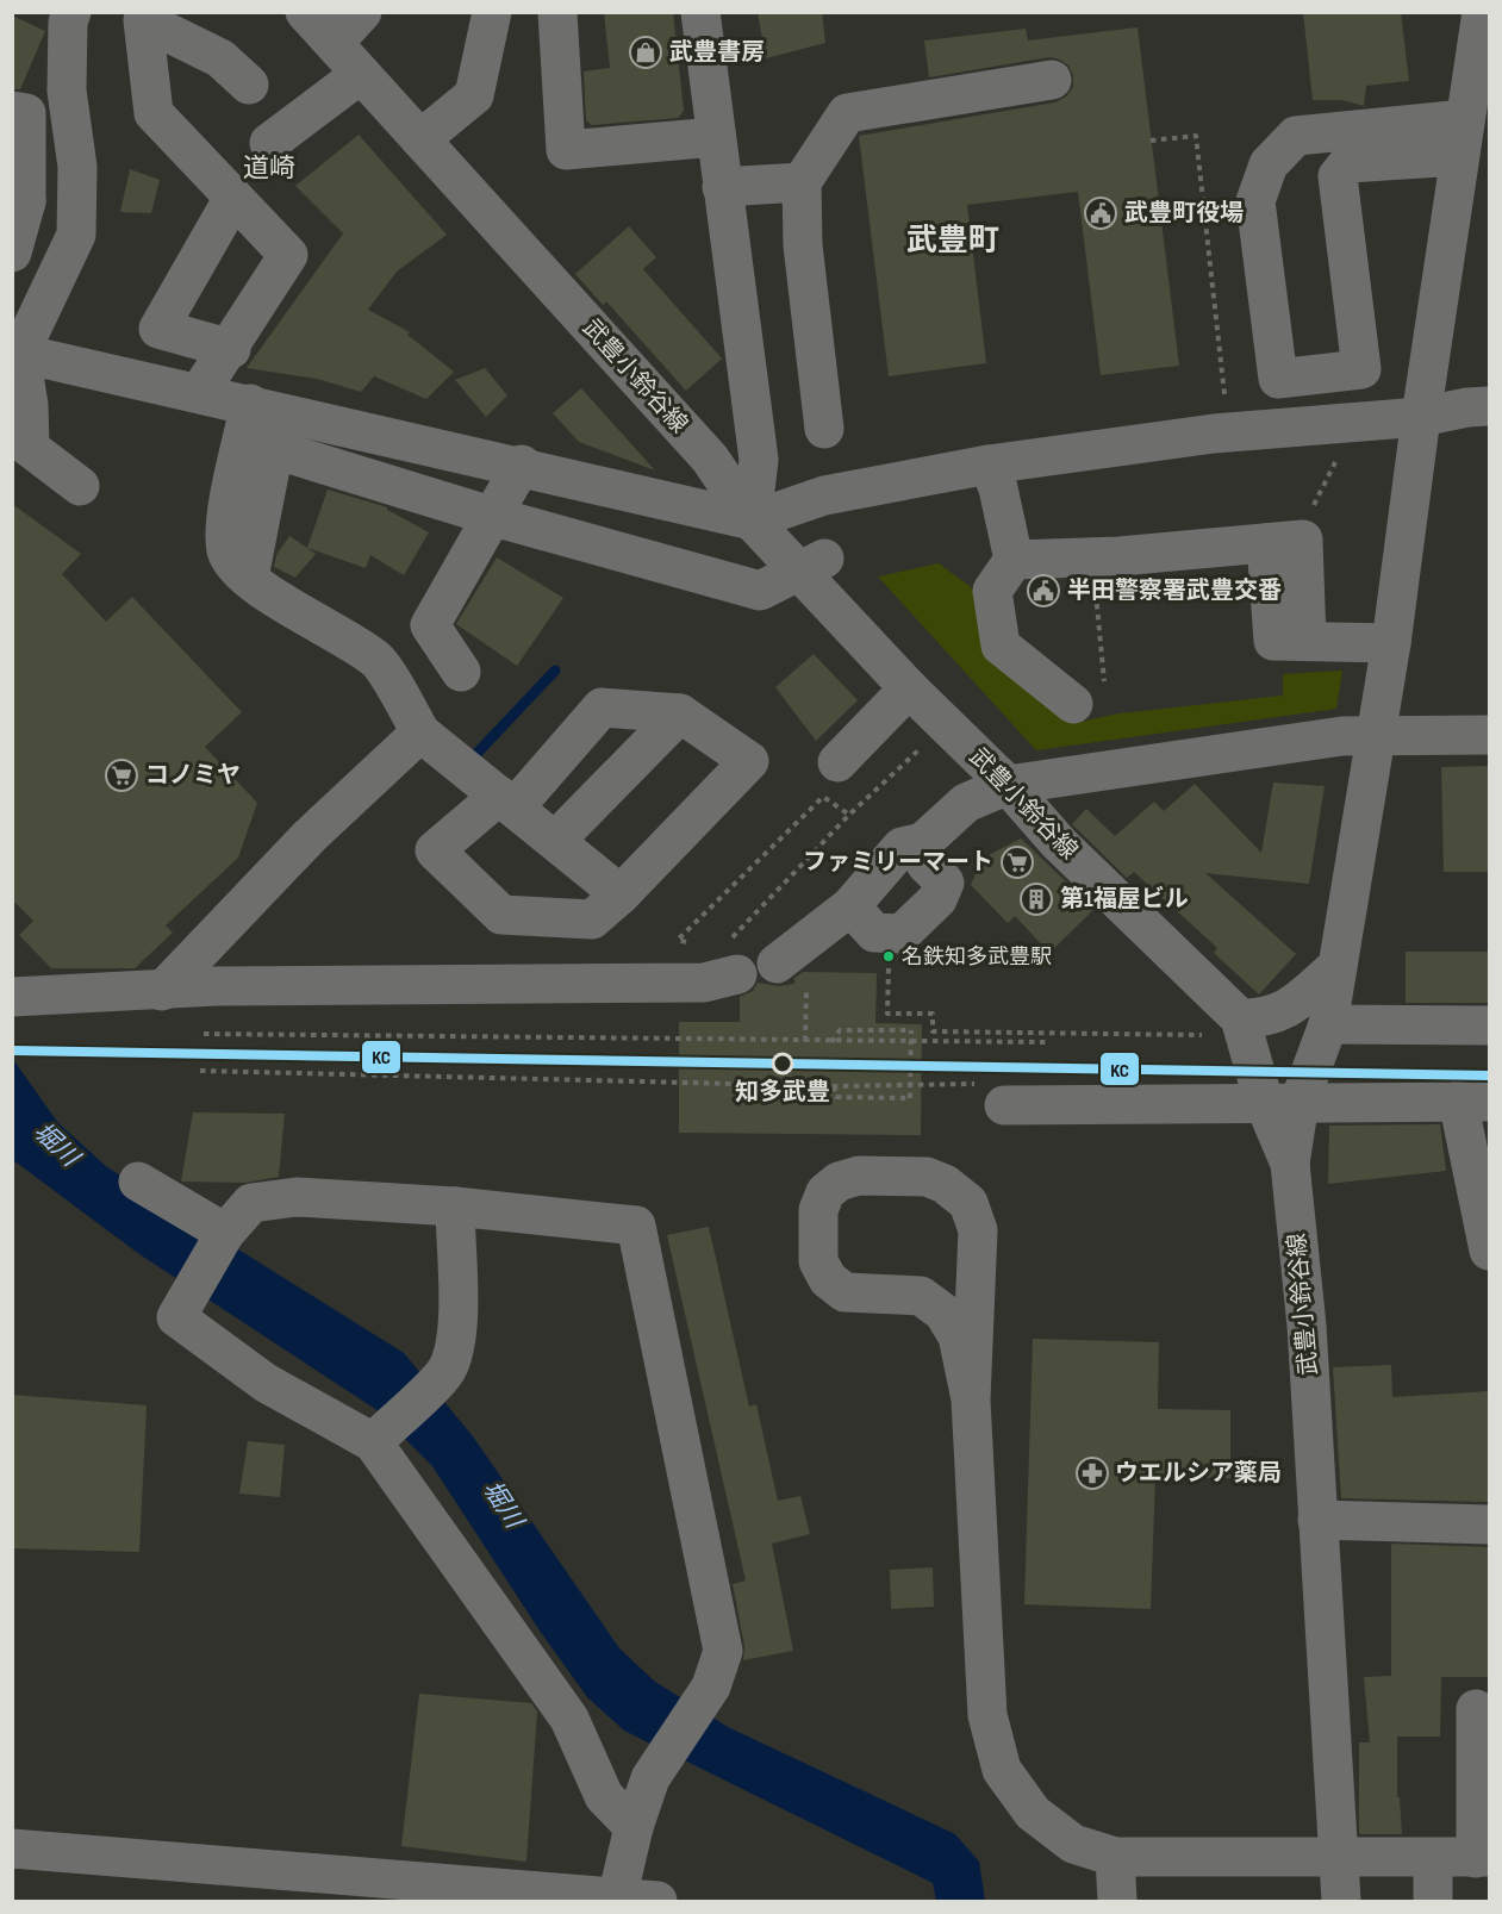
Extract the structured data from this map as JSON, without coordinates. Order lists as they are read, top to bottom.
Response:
{
  "streets": {
    "main road": ["武豊小鈴谷線"]
  },
  "districts": ["道崎", "武豊町"],
  "water": ["堀川"],
  "places": {
    "shop": ["武豊書房"],
    "public building": ["武豊町役場", "半田警察署武豊交番"],
    "supermarket": ["コノミヤ", "ファミリーマート"],
    "building": ["第1福屋ビル"],
    "other": ["名鉄知多武豊駅", "知多武豊"],
    "pharmacy": ["ウエルシア薬局"]
  },
  "lines": ["transit line KC"]
}
